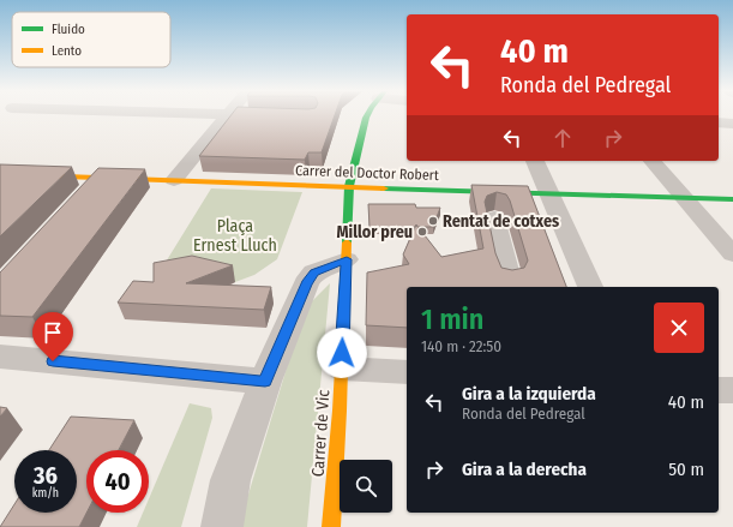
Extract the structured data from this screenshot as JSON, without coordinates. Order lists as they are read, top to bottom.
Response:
{
  "streets": {
    "street": ["Carrer del Doctor Robert", "Carrer de Vic"]
  },
  "crossings": [
    ["Carrer del Doctor Robert", "Carrer de Vic"]
  ],
  "parks": ["Plaça Ernest Lluch"],
  "places": ["Rentat de cotxes", "Millor preu"],
  "legend": ["Fluido", "Lento"],
  "page": {
    "turn": ["40 m", "Ronda del Pedregal"],
    "heading": ["1 min", "140 m · 22:50"],
    "list": [
      {
        "name": "Gira a la izquierda",
        "note": "Ronda del Pedregal",
        "value": "40 m"
      },
      {
        "name": "Gira a la derecha",
        "value": "50 m"
      }
    ],
    "speed": "36 km/h",
    "limit": "40"
  }
}
